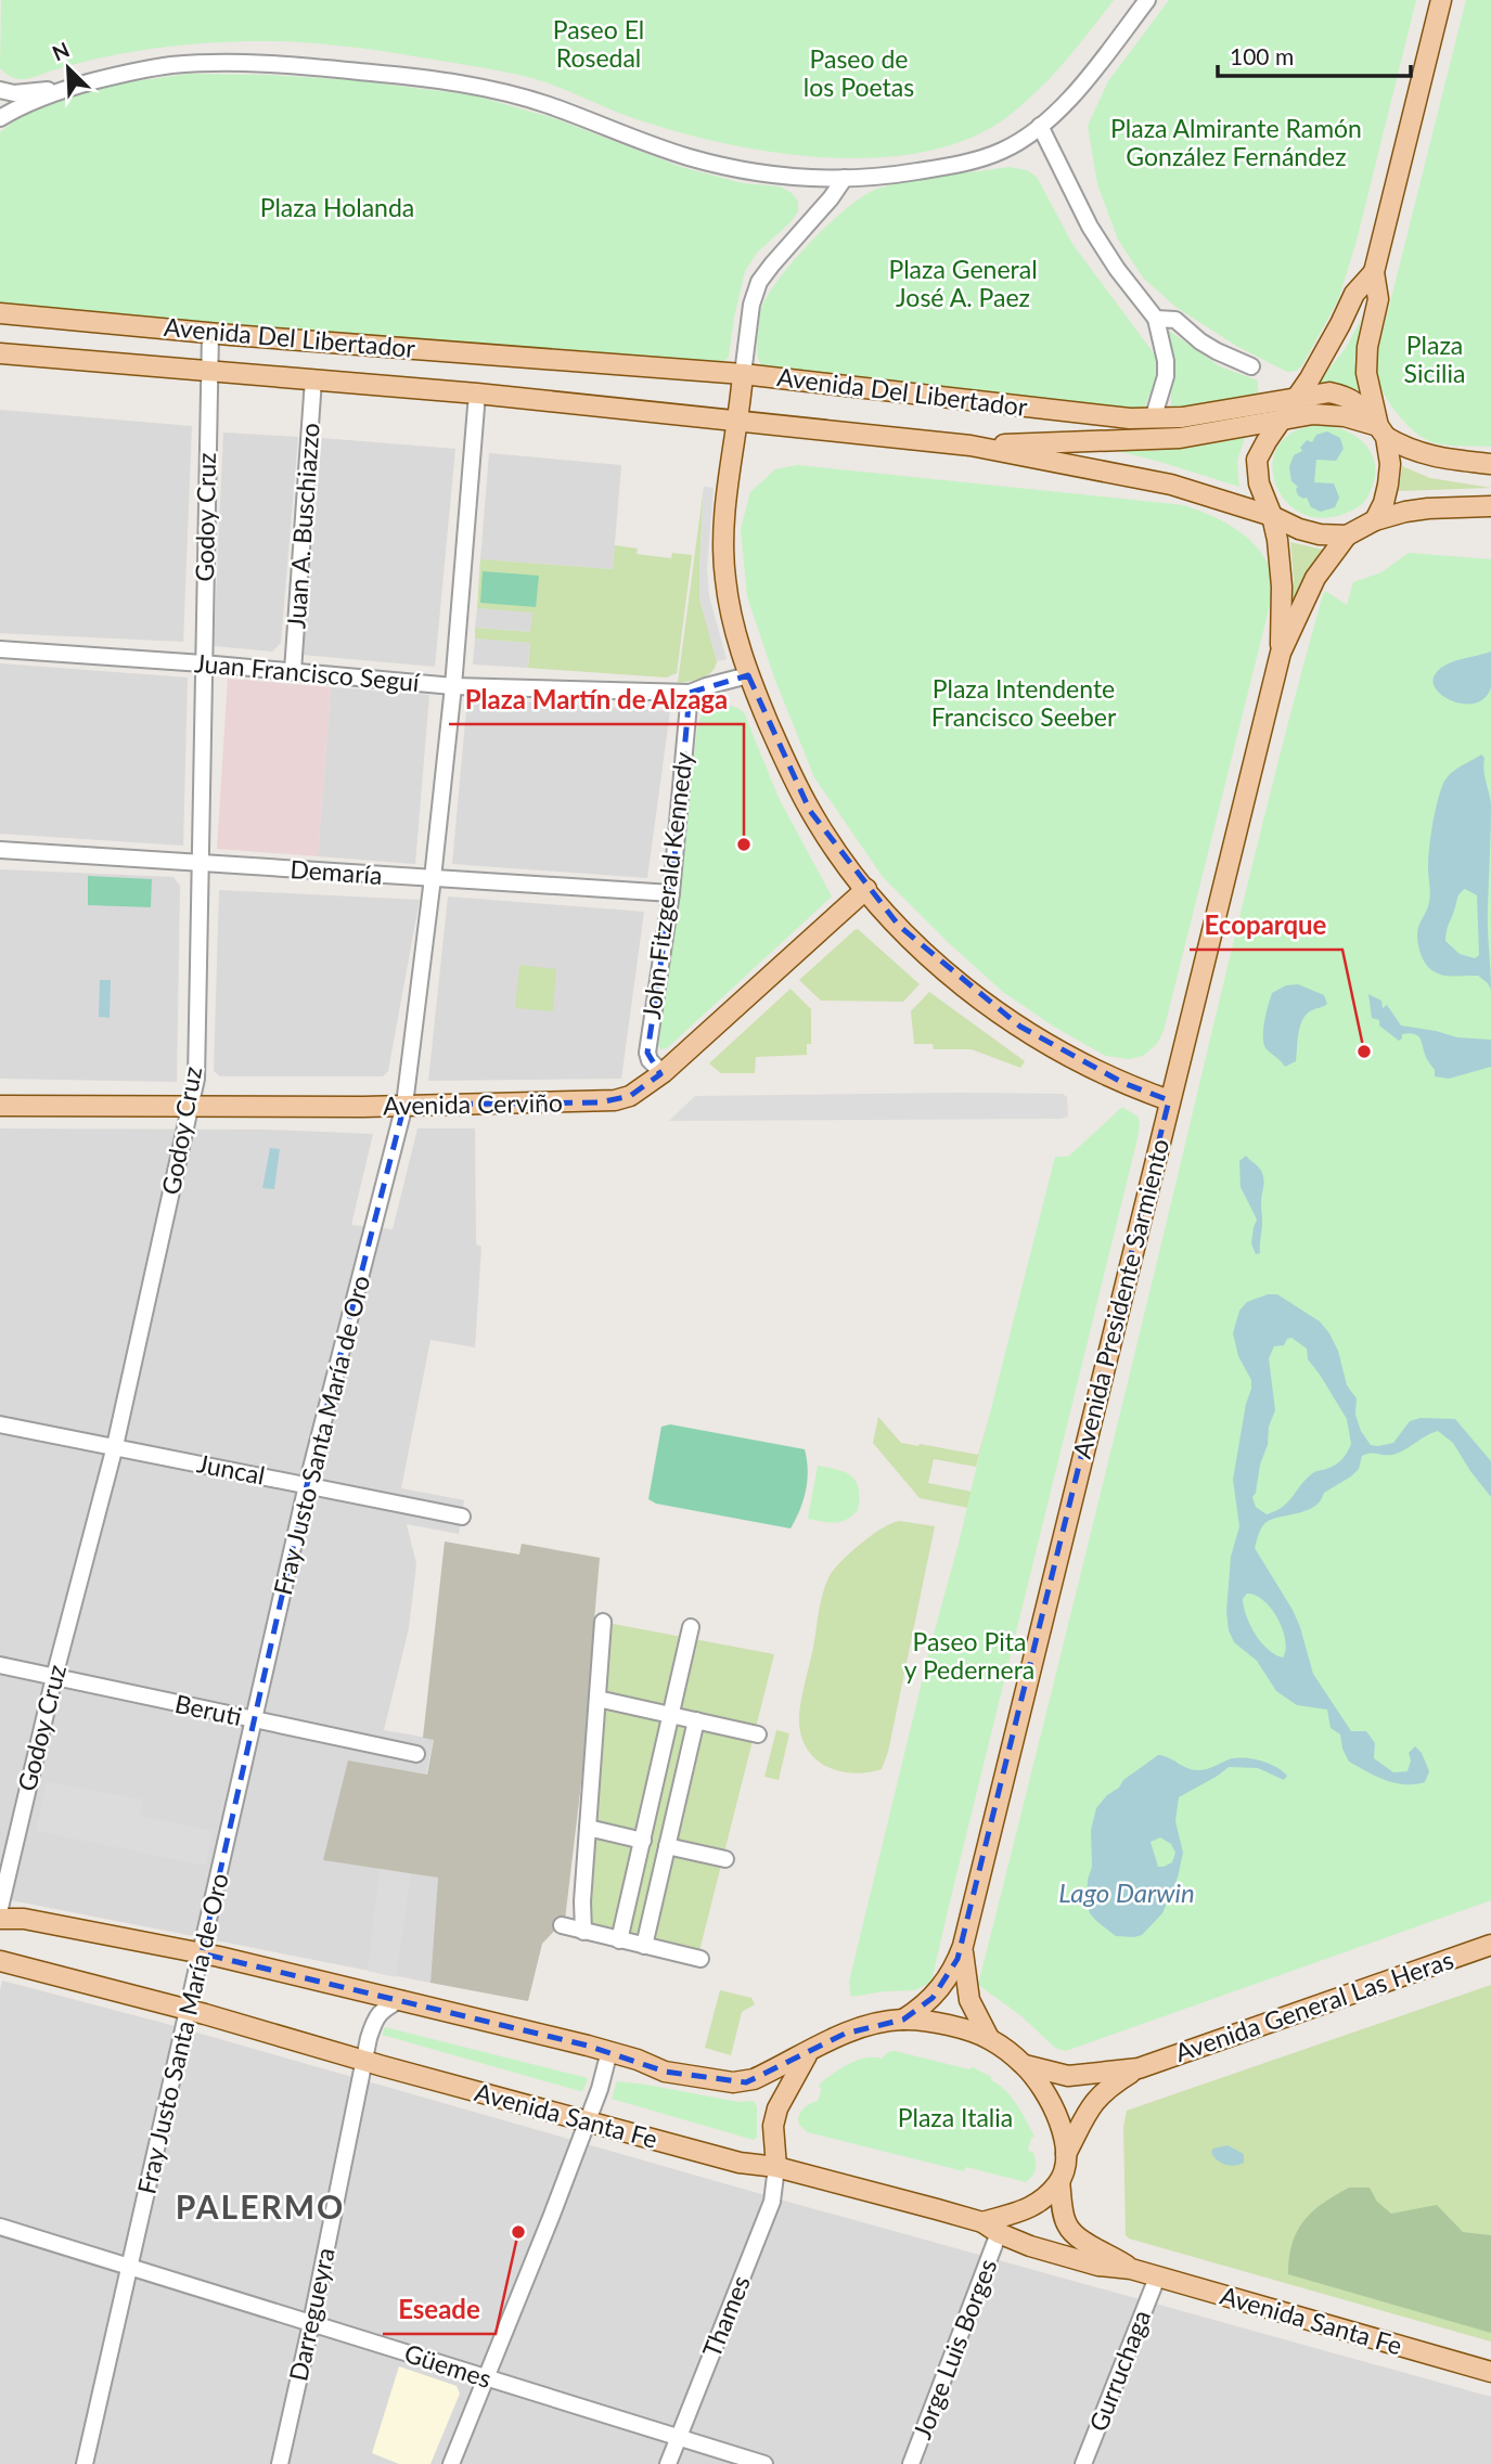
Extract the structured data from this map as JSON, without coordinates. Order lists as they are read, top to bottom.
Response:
{
  "streets": {
    "main road": [
      "Avenida Del Libertador",
      "Avenida Cerviño",
      "Avenida Presidente Sarmiento",
      "Avenida General Las Heras",
      "Avenida Santa Fe"
    ],
    "street": [
      "Godoy Cruz",
      "Juan A. Buschiazzo",
      "Juan Francisco Seguí",
      "Demaría",
      "John Fitzgerald Kennedy",
      "Fray Justo Santa María de Oro",
      "Juncal",
      "Beruti",
      "Darregueyra",
      "Thames",
      "Jorge Luis Borges",
      "Güemes",
      "Gurruchaga"
    ]
  },
  "crossings": [
    ["Avenida Del Libertador", "Godoy Cruz"],
    ["Avenida Del Libertador", "Juan A. Buschiazzo"],
    ["Avenida Del Libertador", "Avenida Presidente Sarmiento"],
    ["Avenida Del Libertador", "Fray Justo Santa María de Oro"],
    ["Godoy Cruz", "Juan Francisco Seguí"],
    ["Godoy Cruz", "Demaría"],
    ["Godoy Cruz", "Avenida Cerviño"],
    ["Godoy Cruz", "Juncal"],
    ["Godoy Cruz", "Beruti"],
    ["Juan A. Buschiazzo", "Juan Francisco Seguí"],
    ["Juan Francisco Seguí", "John Fitzgerald Kennedy"],
    ["Juan Francisco Seguí", "Fray Justo Santa María de Oro"],
    ["Demaría", "John Fitzgerald Kennedy"],
    ["Demaría", "Fray Justo Santa María de Oro"],
    ["John Fitzgerald Kennedy", "Avenida Cerviño"],
    ["Avenida Cerviño", "Fray Justo Santa María de Oro"],
    ["Avenida Presidente Sarmiento", "Avenida General Las Heras"],
    ["Avenida Presidente Sarmiento", "Avenida Santa Fe"],
    ["Avenida Presidente Sarmiento", "Thames"],
    ["Avenida Presidente Sarmiento", "Jorge Luis Borges"],
    ["Fray Justo Santa María de Oro", "Juncal"],
    ["Fray Justo Santa María de Oro", "Beruti"],
    ["Fray Justo Santa María de Oro", "Avenida Santa Fe"],
    ["Fray Justo Santa María de Oro", "Güemes"],
    ["Avenida General Las Heras", "Avenida Santa Fe"],
    ["Avenida General Las Heras", "Thames"],
    ["Avenida General Las Heras", "Jorge Luis Borges"],
    ["Avenida Santa Fe", "Darregueyra"],
    ["Avenida Santa Fe", "Thames"],
    ["Avenida Santa Fe", "Jorge Luis Borges"],
    ["Avenida Santa Fe", "Gurruchaga"],
    ["Darregueyra", "Güemes"],
    ["Thames", "Jorge Luis Borges"],
    ["Thames", "Güemes"]
  ],
  "districts": ["PALERMO"],
  "water": ["Lago Darwin"],
  "parks": [
    "Paseo El Rosedal",
    "Paseo de los Poetas",
    "Plaza Almirante Ramón González Fernández",
    "Plaza Holanda",
    "Plaza General José A. Paez",
    "Plaza Sicilia",
    "Plaza Intendente Francisco Seeber",
    "Paseo Pita y Pedernera",
    "Plaza Italia"
  ],
  "places": ["Plaza Martín de Alzaga", "Ecoparque", "Eseade"],
  "scale_bar": "100 m",
  "north": "top left"
}
